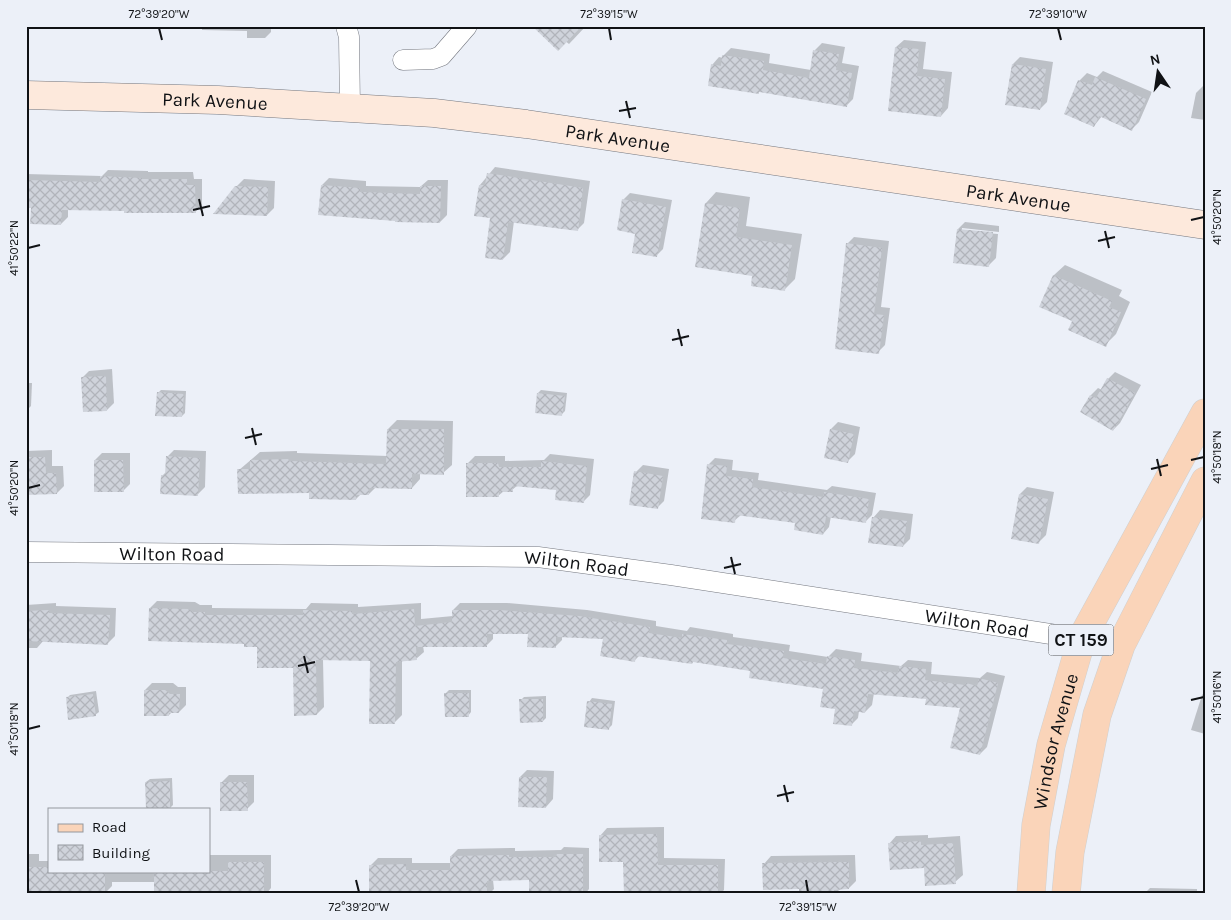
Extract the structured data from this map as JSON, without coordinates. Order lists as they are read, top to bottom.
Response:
{
  "streets": {
    "main road": ["Park Avenue", "CT 159", "Windsor Avenue"],
    "street": ["Wilton Road"]
  },
  "crossings": [
    ["Wilton Road", "Windsor Avenue"]
  ],
  "legend": ["Road", "Building"],
  "north": "top",
  "coordinates": [
    "72°39'20\"W",
    "72°39'15\"W",
    "72°39'10\"W",
    "41°50'20\"N",
    "41°50'22\"N",
    "41°50'18\"N",
    "41°50'16\"N"
  ]
}
